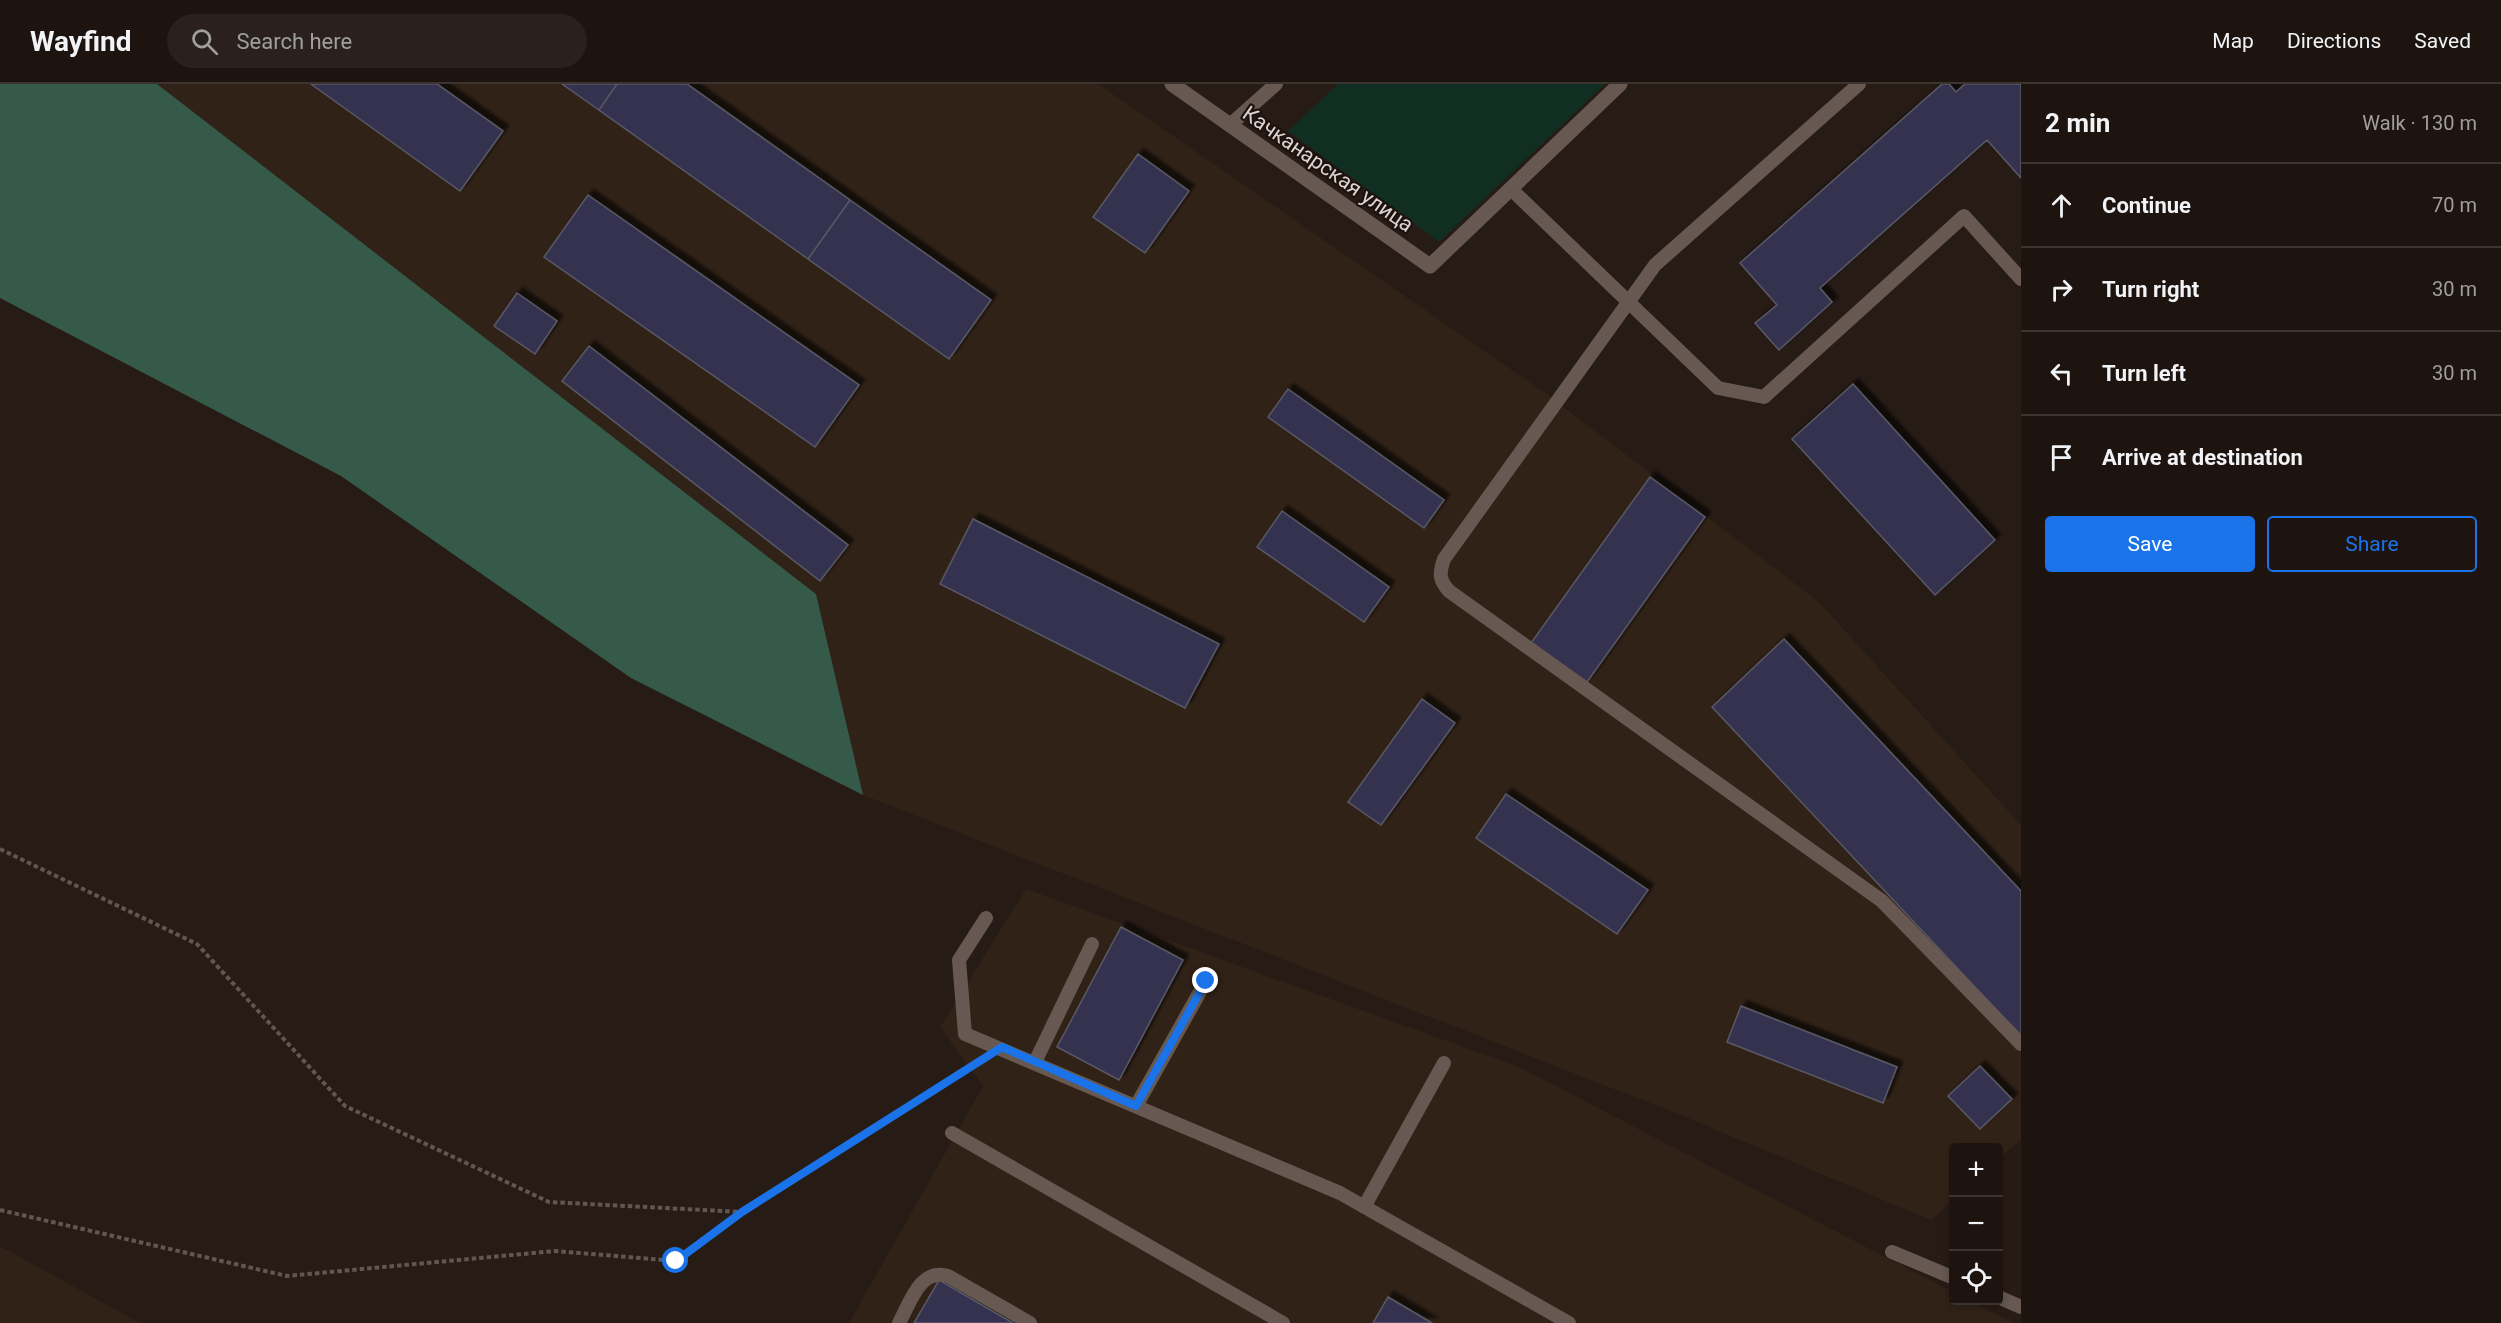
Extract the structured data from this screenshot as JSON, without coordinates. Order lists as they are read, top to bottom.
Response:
{
  "streets": {
    "street": ["Качканарская улица"]
  },
  "page": {
    "header": "Wayfind",
    "search": "Search here",
    "nav": ["Map", "Directions", "Saved"],
    "heading": ["2 min", "Walk · 130 m"],
    "list": [
      ["Continue", "70 m"],
      ["Turn right", "30 m"],
      ["Turn left", "30 m"],
      "Arrive at destination"
    ],
    "buttons": ["Save", "Share"],
    "map_buttons": ["+", "−"]
  }
}
